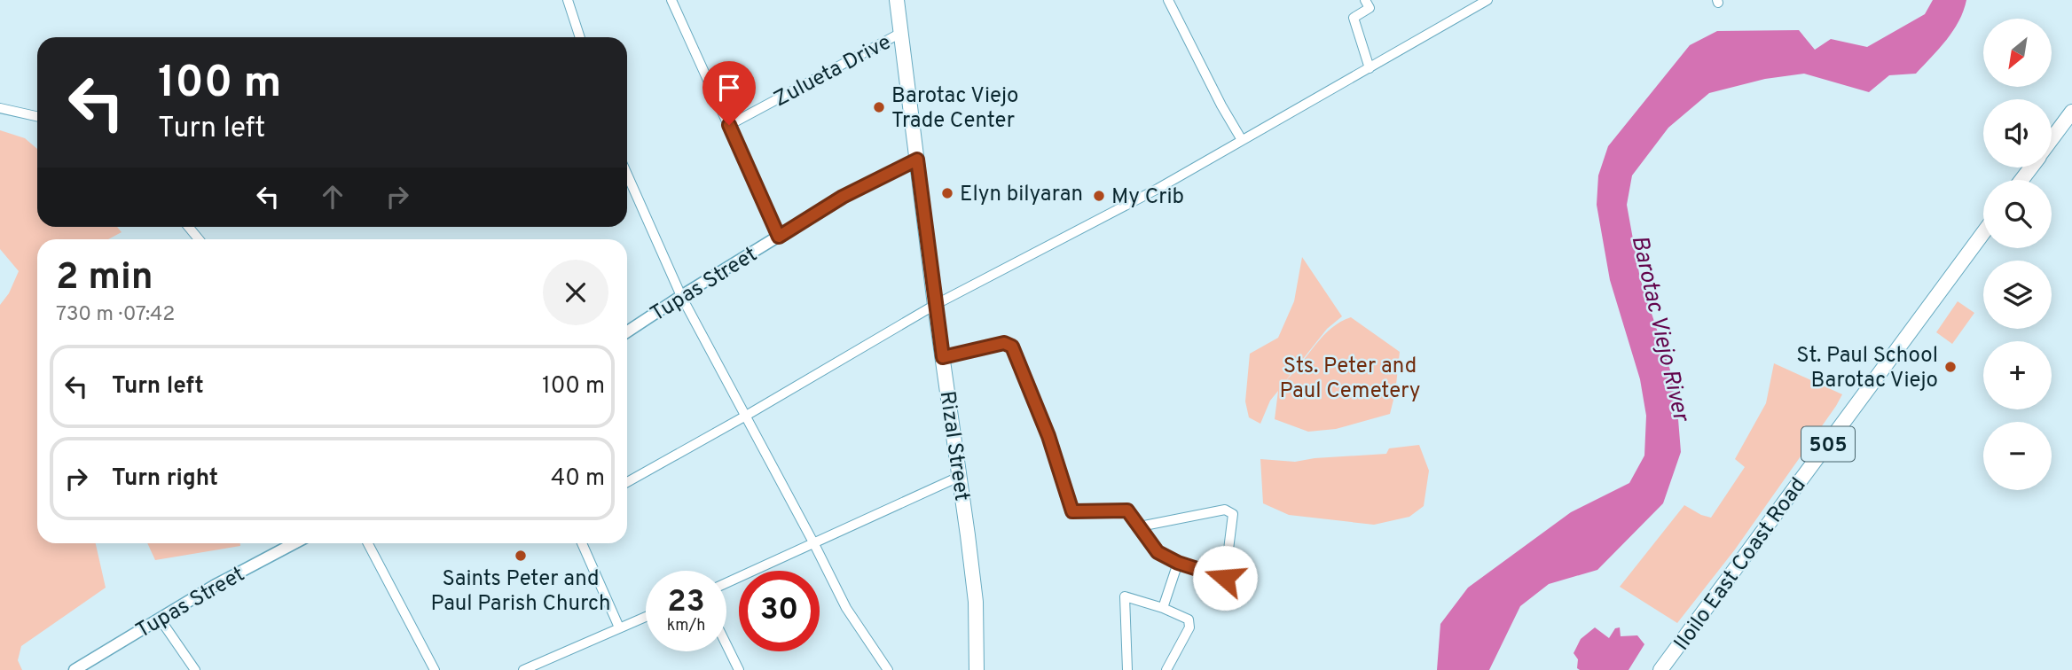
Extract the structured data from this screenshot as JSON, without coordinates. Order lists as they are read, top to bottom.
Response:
{
  "streets": {
    "main road": ["505", "Rizal Street", "Iloilo East Coast Road"],
    "street": ["Zulueta Drive", "Tupas Street"]
  },
  "crossings": [
    ["Zulueta Drive", "Rizal Street"],
    ["Tupas Street", "Rizal Street"]
  ],
  "water": ["Barotac Viejo River"],
  "parks": ["Sts. Peter and Paul Cemetery"],
  "places": [
    "Barotac Viejo Trade Center",
    "Elyn bilyaran",
    "My Crib",
    "St. Paul School Barotac Viejo",
    "Saints Peter and Paul Parish Church"
  ],
  "north": "bottom left",
  "page": {
    "map_buttons": ["+", "−"],
    "turn": ["100 m", "Turn left"],
    "heading": ["2 min", "730 m · 07:42"],
    "list": [
      {
        "name": "Turn left",
        "value": "100 m"
      },
      {
        "name": "Turn right",
        "value": "40 m"
      }
    ],
    "speed": "23 km/h",
    "limit": "30"
  }
}
